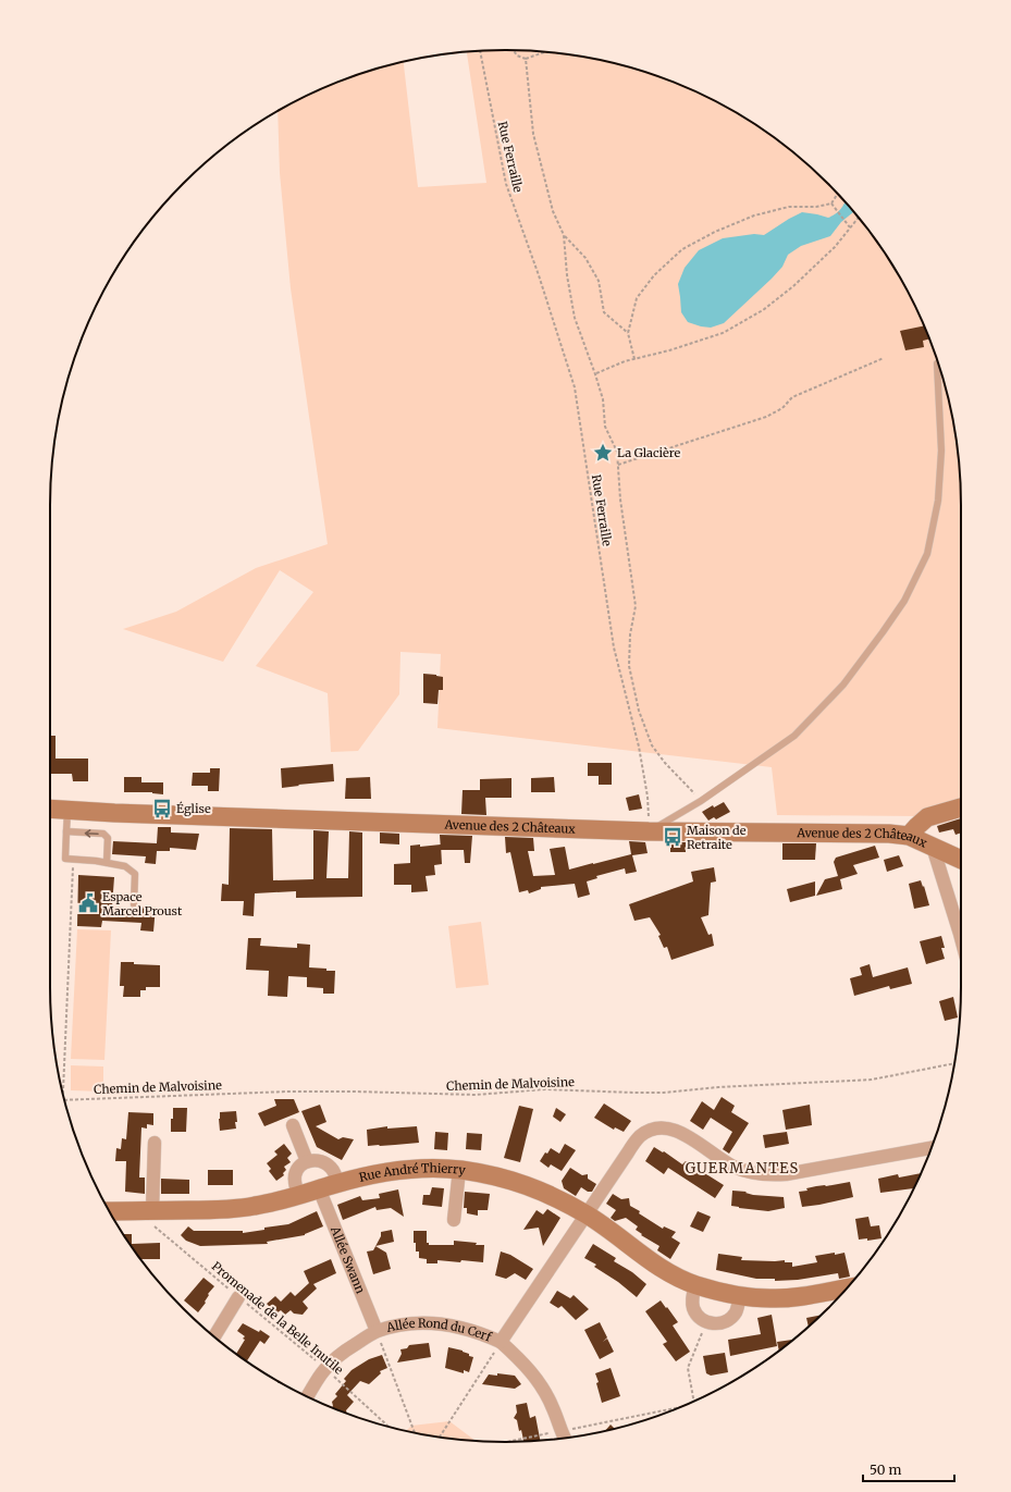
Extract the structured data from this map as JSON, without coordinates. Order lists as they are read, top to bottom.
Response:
{
  "streets": {
    "main road": ["Avenue des 2 Châteaux", "Rue André Thierry"],
    "street": ["Allée Swann", "Allée Rond du Cerf"],
    "path": ["Rue Ferraille", "Chemin de Malvoisine", "Promenade de la Belle Inutile"]
  },
  "crossings": [
    ["Rue Ferraille", "Avenue des 2 Châteaux"],
    ["Rue André Thierry", "Allée Swann"],
    ["Rue André Thierry", "Promenade de la Belle Inutile"],
    ["Rue André Thierry", "Allée Rond du Cerf"],
    ["Allée Swann", "Allée Rond du Cerf"],
    ["Promenade de la Belle Inutile", "Allée Rond du Cerf"]
  ],
  "districts": ["GUERMANTES"],
  "places": {
    "place": ["La Glacière"],
    "bus stop": ["Église", "Maison de Retraite"],
    "public building": ["Espace Marcel Proust"]
  },
  "scale_bar": "50 m"
}
